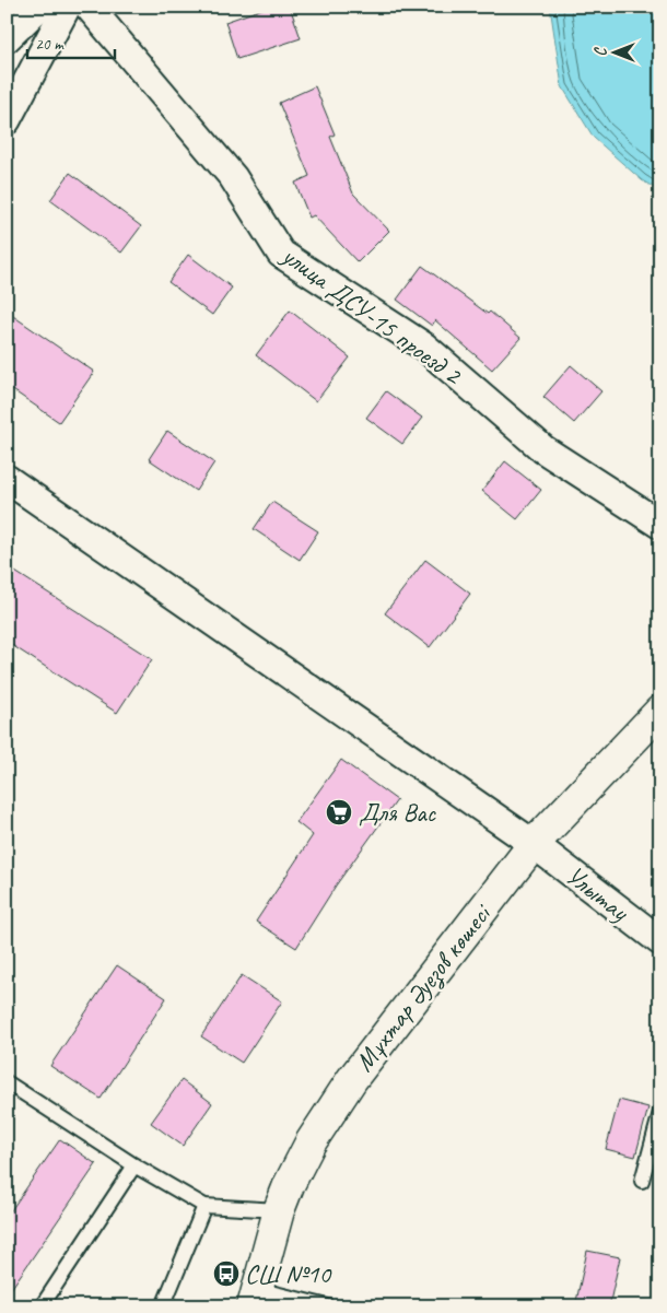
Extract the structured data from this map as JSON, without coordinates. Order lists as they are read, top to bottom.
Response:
{
  "streets": {
    "main road": ["Мұхтар Әуезов көшесі"],
    "street": ["улица ДСУ-15 проезд 2", "Улытау"]
  },
  "crossings": [
    ["Улытау", "Мұхтар Әуезов көшесі"]
  ],
  "places": {
    "supermarket": ["Для Вас"],
    "bus stop": ["СШ №10"]
  },
  "scale_bar": "20 m",
  "north": "left"
}
